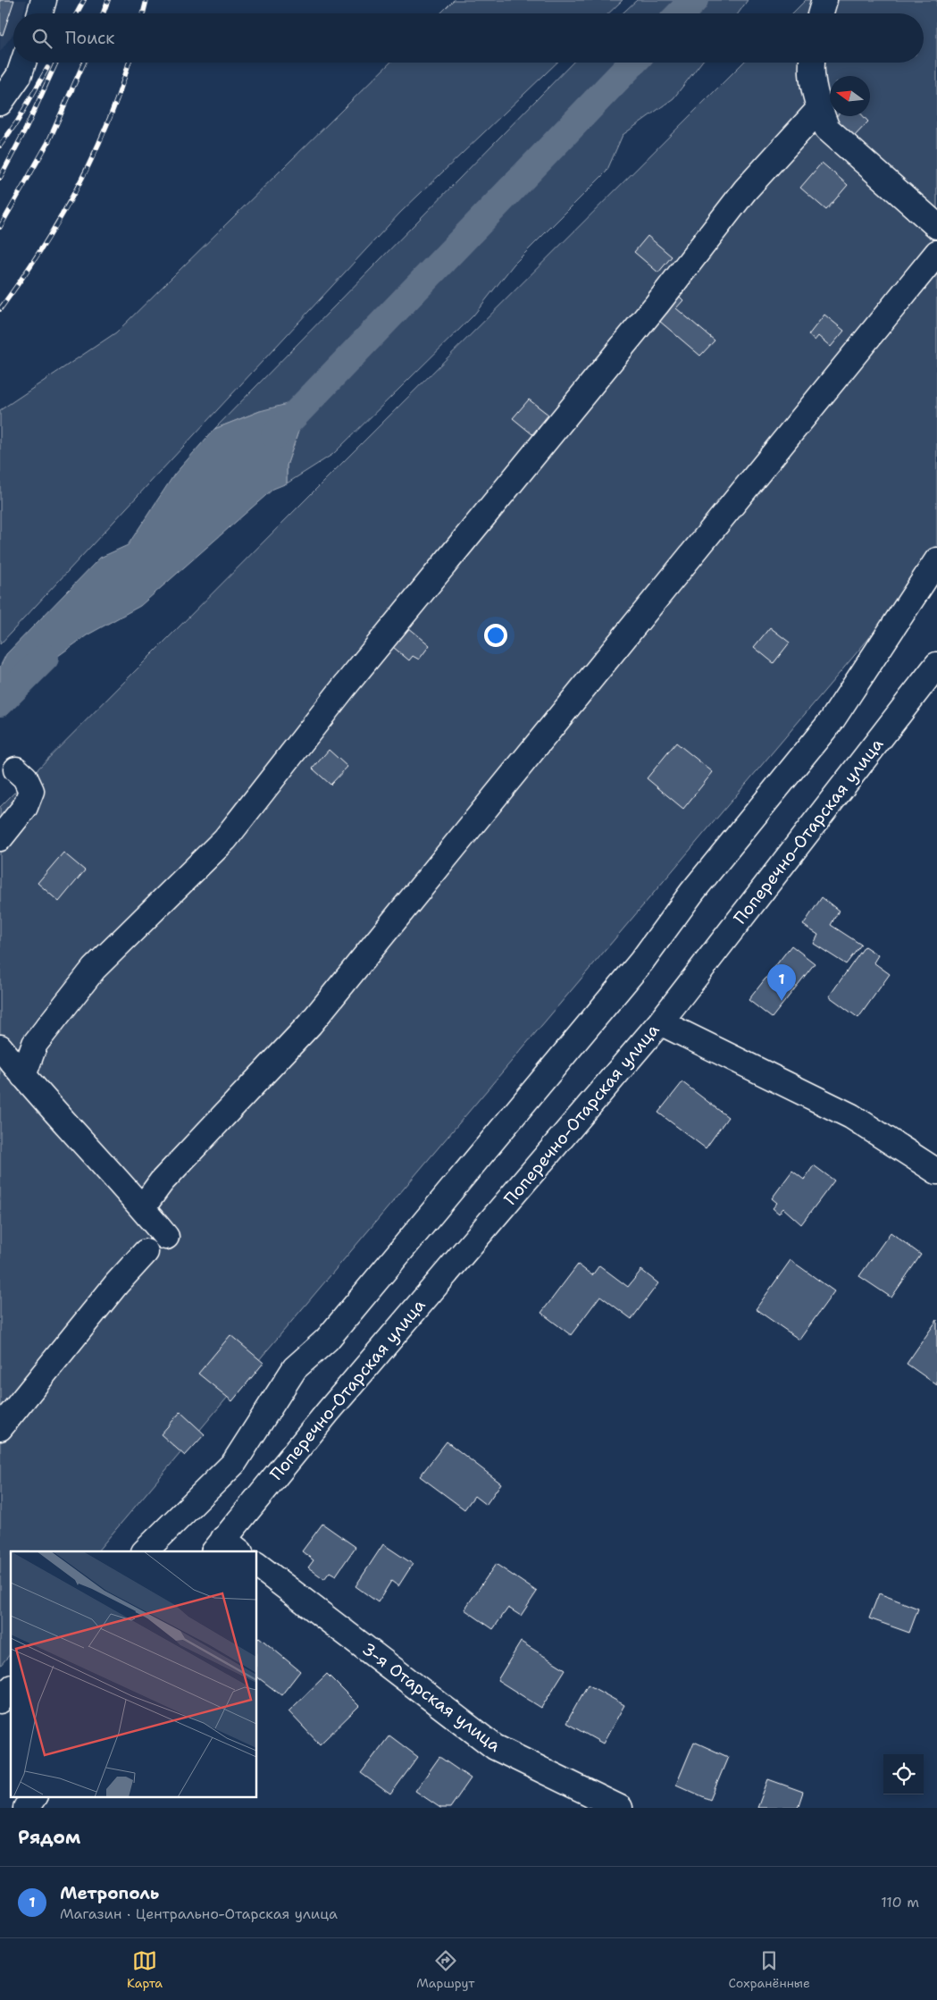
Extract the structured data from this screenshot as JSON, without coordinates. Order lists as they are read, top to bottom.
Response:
{
  "streets": {
    "street": ["Поперечно-Отарская улица", "3-я Отарская улица"]
  },
  "north": "left",
  "page": {
    "search": "Поиск",
    "pins": "1",
    "heading": "Рядом",
    "list": [
      {
        "mark": "1",
        "name": "Метрополь",
        "note": "Магазин · Центрально-Отарская улица",
        "value": "110 m"
      }
    ],
    "nav": ["Карта", "Маршрут", "Сохранённые"]
  }
}
